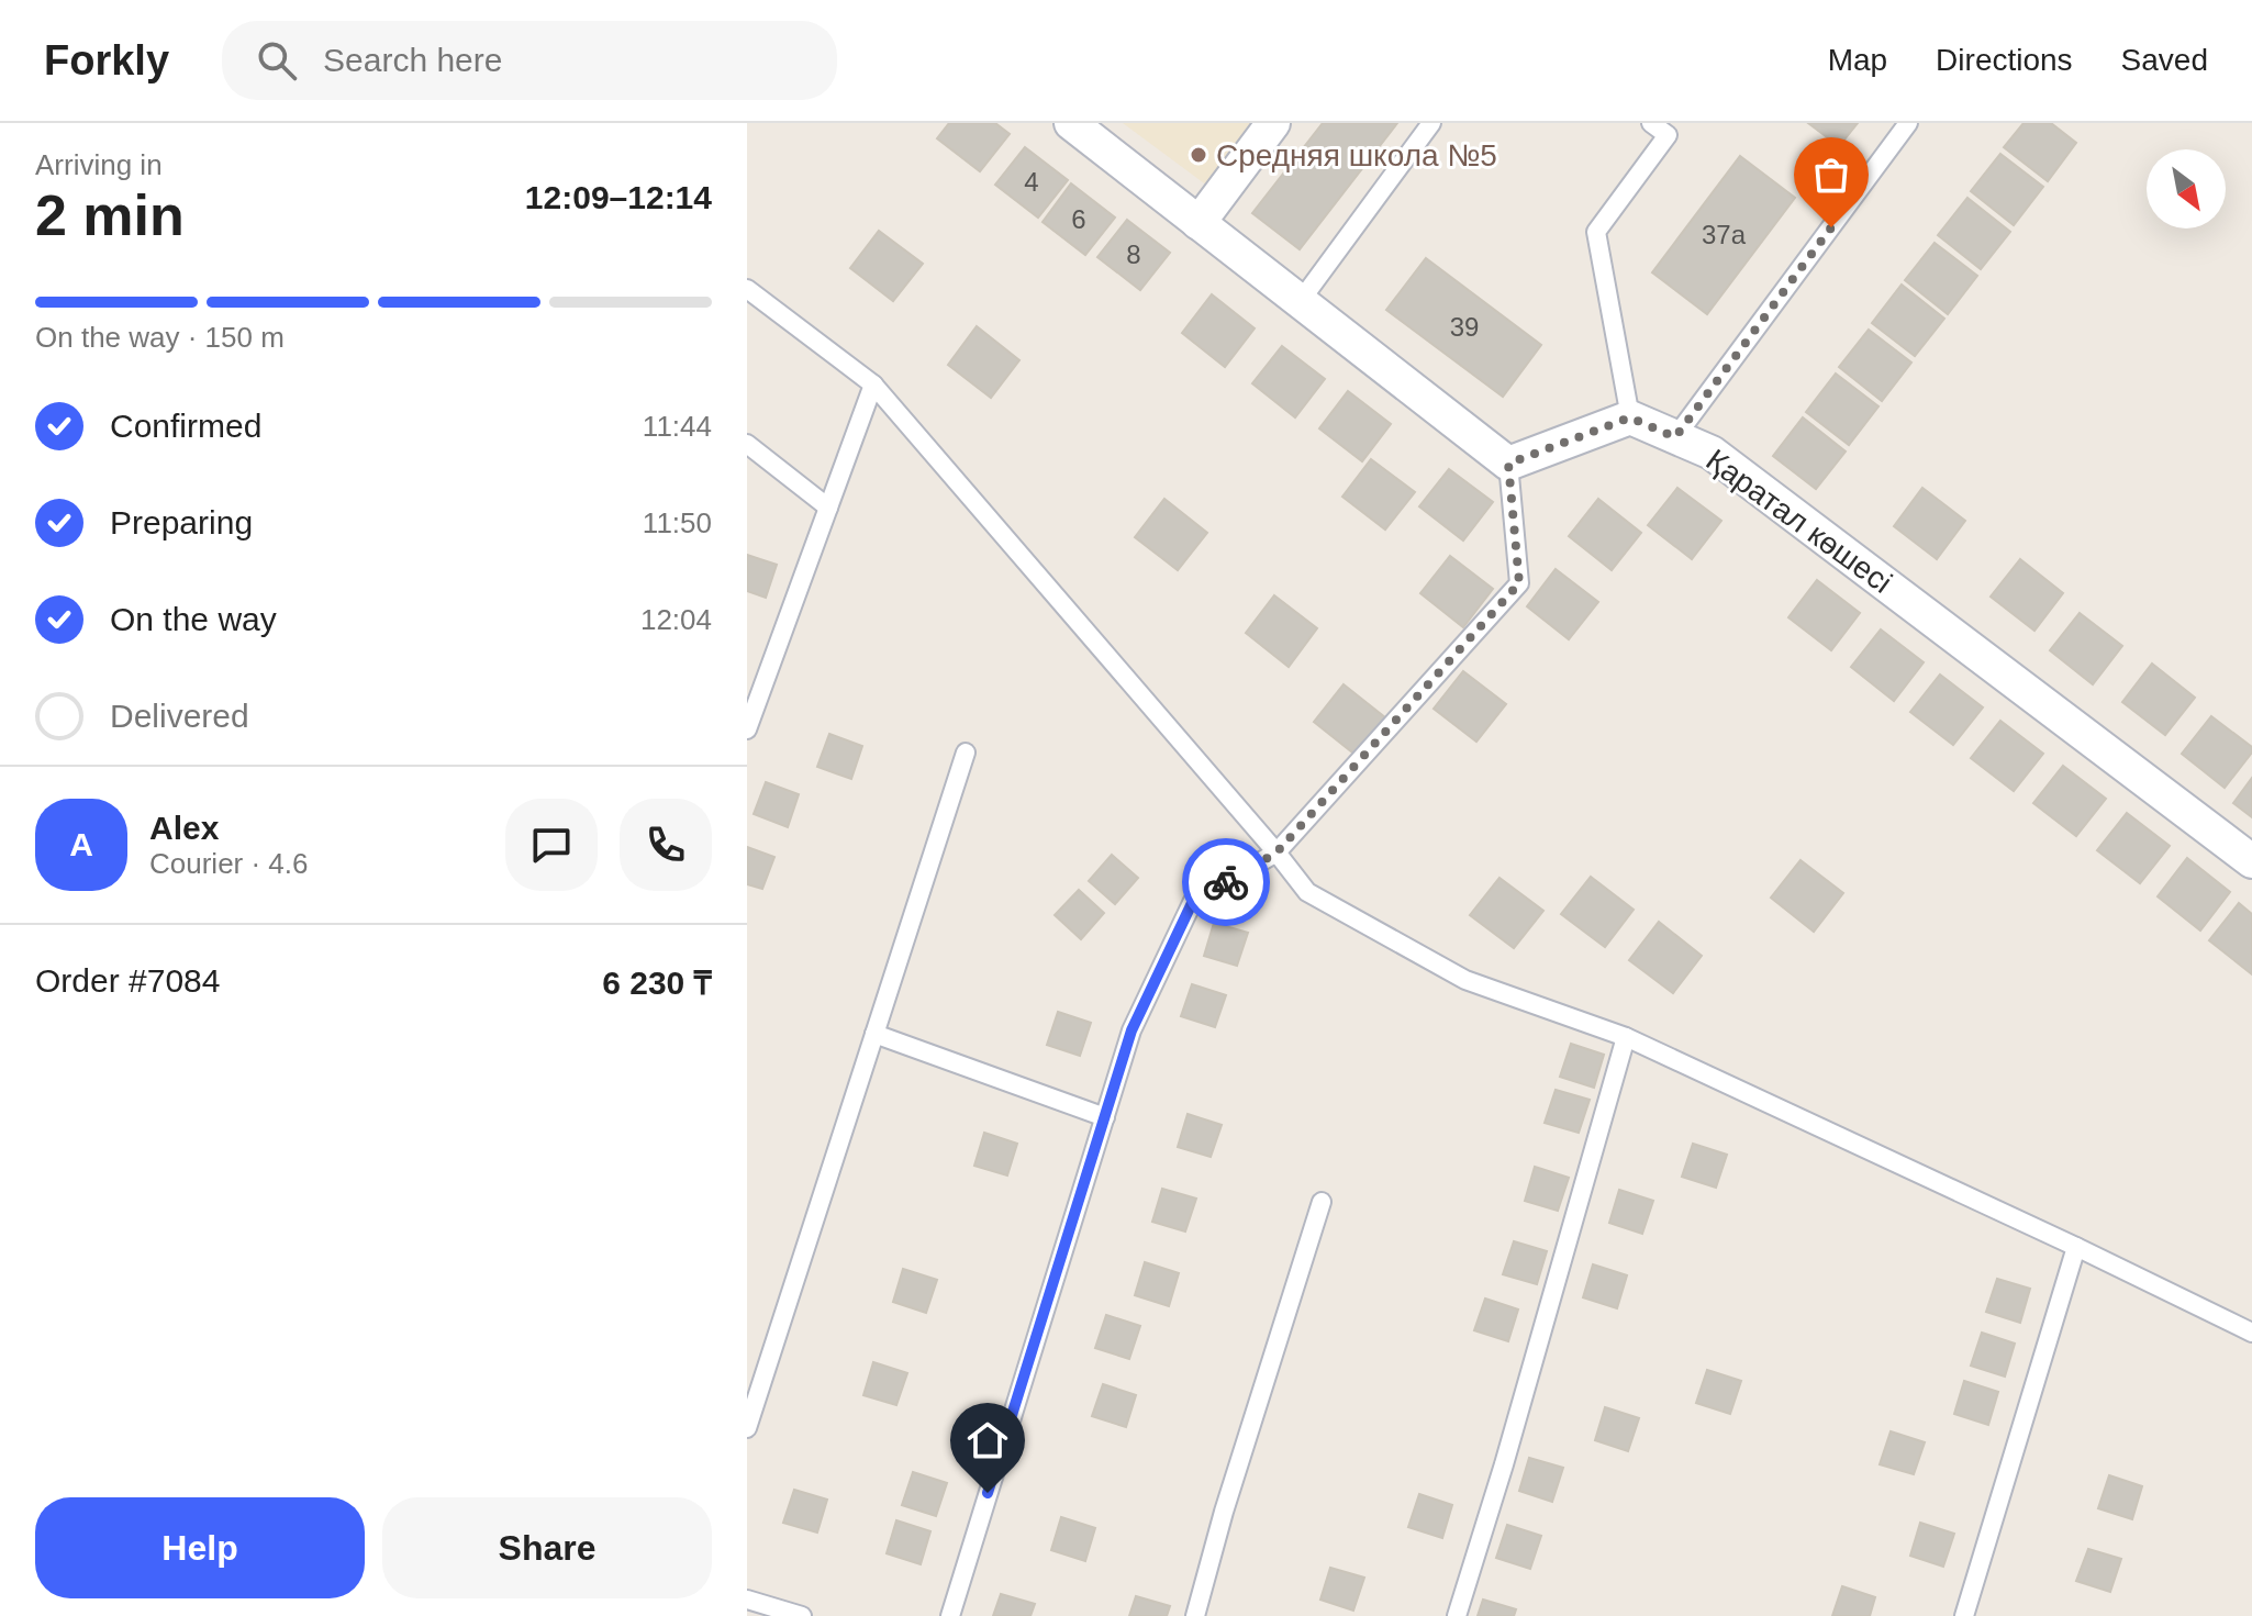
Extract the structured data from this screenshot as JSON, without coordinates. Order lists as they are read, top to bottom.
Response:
{
  "streets": {
    "street": ["Қаратал көшесі"]
  },
  "places": ["Средняя школа №5"],
  "house_numbers": [
    "4",
    "6",
    "37а",
    "8",
    "39"
  ],
  "north": "bottom right",
  "page": {
    "header": "Forkly",
    "search": "Search here",
    "nav": ["Map", "Directions", "Saved"],
    "heading": ["2 min", "Arriving in", "12:09–12:14"],
    "panel": [
      "Alex",
      "Courier · 4.6",
      "Order #7084",
      "6 230 ₸"
    ],
    "bar": "On the way · 150 m",
    "list": [
      ["Confirmed", "11:44"],
      ["Preparing", "11:50"],
      ["On the way", "12:04"],
      "Delivered"
    ],
    "round": "A",
    "buttons": ["Help", "Share"]
  }
}
